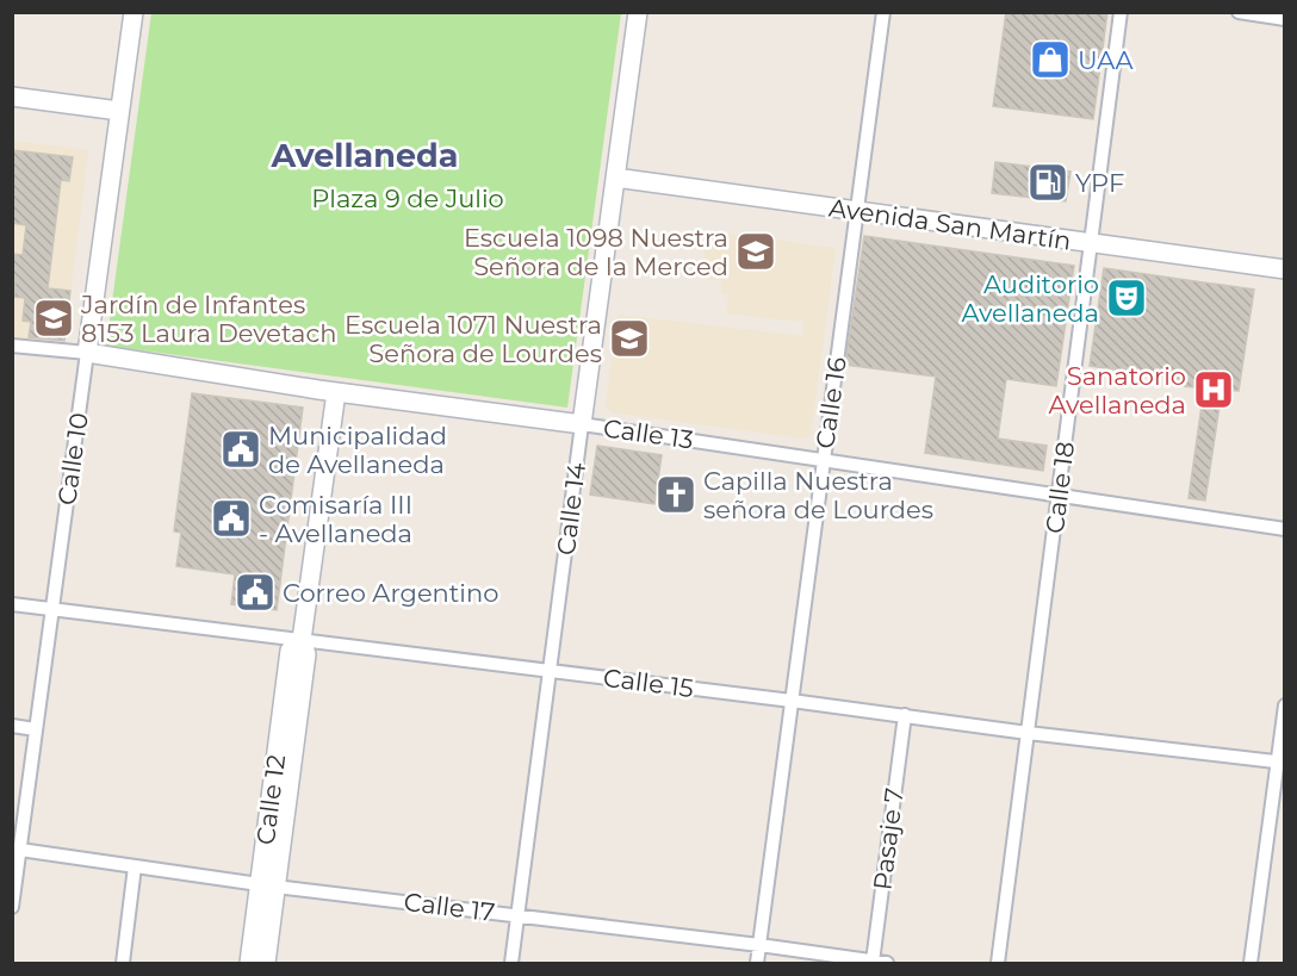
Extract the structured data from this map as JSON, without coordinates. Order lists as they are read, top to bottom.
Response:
{
  "streets": {
    "street": [
      "Avenida San Martín",
      "Calle 16",
      "Calle 13",
      "Calle 10",
      "Calle 18",
      "Calle 14",
      "Calle 15",
      "Calle 12",
      "Pasaje 7",
      "Calle 17"
    ]
  },
  "crossings": [
    ["Avenida San Martín", "Calle 16"],
    ["Avenida San Martín", "Calle 18"],
    ["Avenida San Martín", "Calle 14"],
    ["Calle 16", "Calle 13"],
    ["Calle 16", "Calle 15"],
    ["Calle 16", "Calle 17"],
    ["Calle 13", "Calle 10"],
    ["Calle 13", "Calle 18"],
    ["Calle 13", "Calle 14"],
    ["Calle 13", "Calle 12"],
    ["Calle 10", "Calle 15"],
    ["Calle 10", "Calle 17"],
    ["Calle 18", "Calle 15"],
    ["Calle 14", "Calle 15"],
    ["Calle 14", "Calle 17"],
    ["Calle 15", "Calle 12"],
    ["Calle 15", "Pasaje 7"],
    ["Calle 12", "Calle 17"],
    ["Pasaje 7", "Calle 17"]
  ],
  "districts": ["Avellaneda"],
  "parks": ["Plaza 9 de Julio"],
  "places": {
    "shop": ["UAA"],
    "fuel station": ["YPF"],
    "school or university": ["Escuela 1098 Nuestra Señora de la Merced", "Jardín de Infantes 8153 Laura Devetach", "Escuela 1071 Nuestra Señora de Lourdes"],
    "theatre": ["Auditorio Avellaneda"],
    "hospital": ["Sanatorio Avellaneda"],
    "public building": ["Municipalidad de Avellaneda", "Comisaría III - Avellaneda", "Correo Argentino"],
    "church": ["Capilla Nuestra señora de Lourdes"]
  }
}
